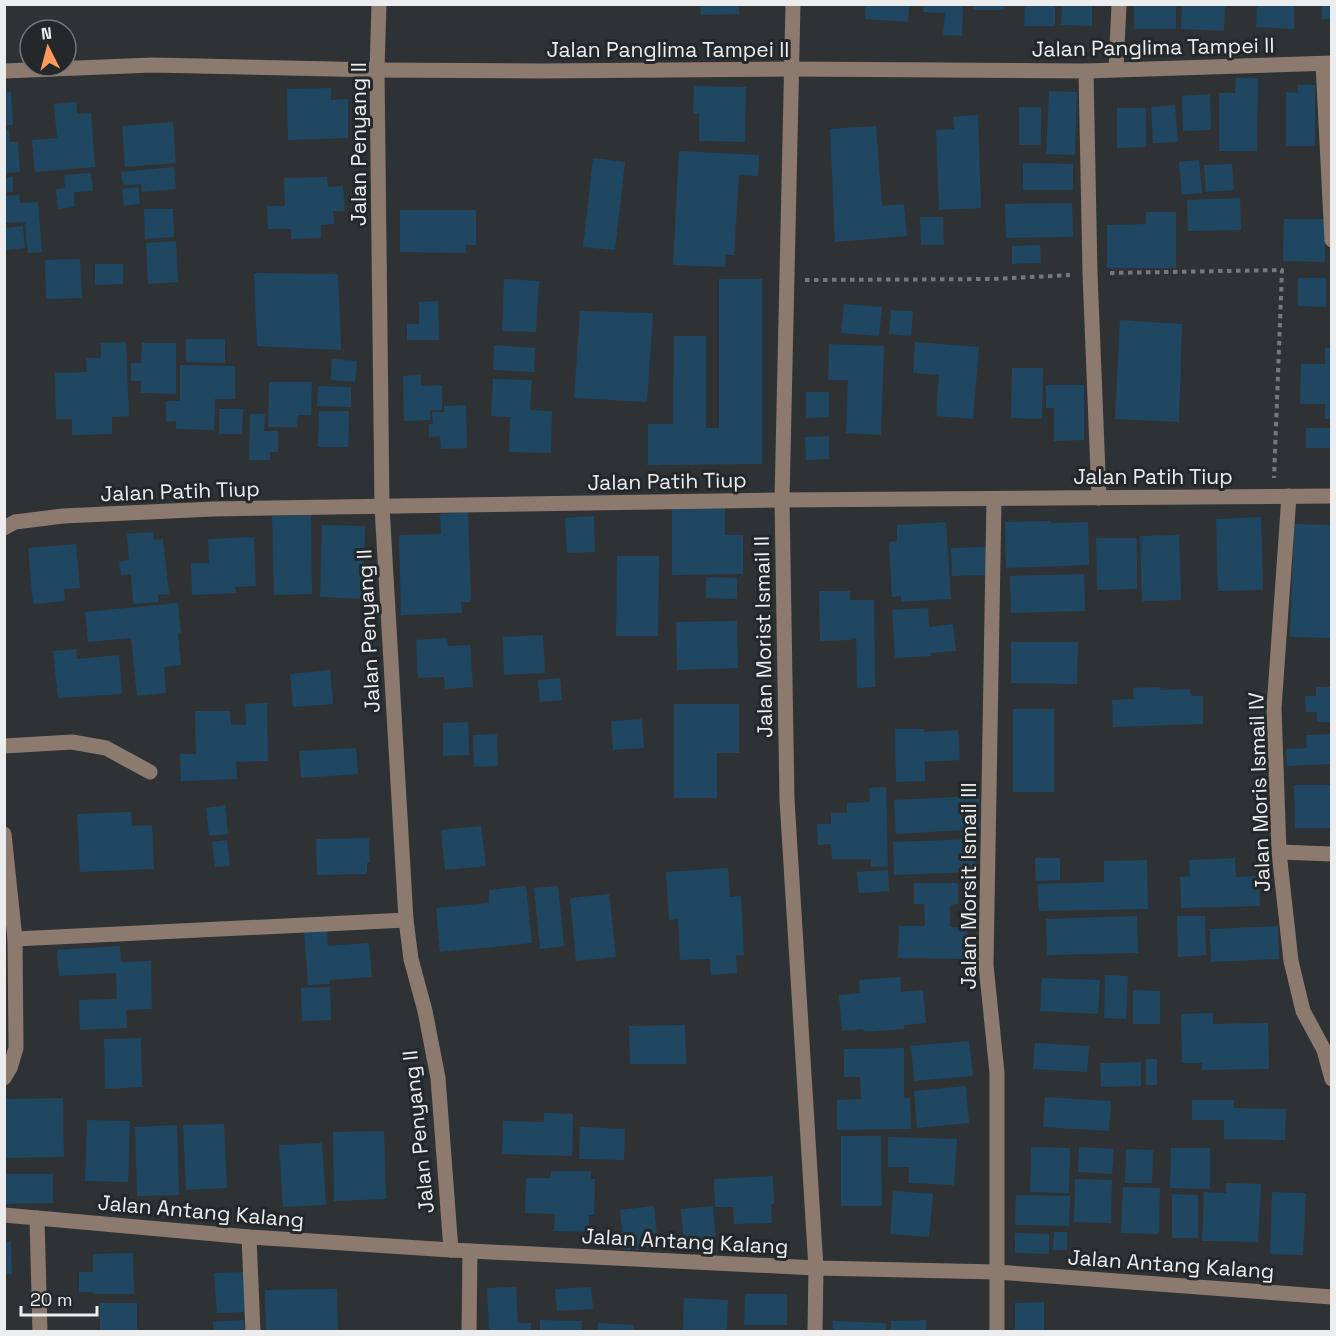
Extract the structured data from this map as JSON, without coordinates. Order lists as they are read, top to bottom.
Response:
{
  "streets": {
    "street": [
      "Jalan Panglima Tampei II",
      "Jalan Penyang II",
      "Jalan Patih Tiup",
      "Jalan Morist Ismail II",
      "Jalan Moris Ismail IV",
      "Jalan Morsit Ismail III",
      "Jalan Antang Kalang"
    ]
  },
  "crossings": [
    ["Jalan Panglima Tampei II", "Jalan Penyang II"],
    ["Jalan Panglima Tampei II", "Jalan Morist Ismail II"],
    ["Jalan Penyang II", "Jalan Patih Tiup"],
    ["Jalan Penyang II", "Jalan Antang Kalang"],
    ["Jalan Patih Tiup", "Jalan Morist Ismail II"],
    ["Jalan Patih Tiup", "Jalan Moris Ismail IV"],
    ["Jalan Patih Tiup", "Jalan Morsit Ismail III"],
    ["Jalan Morist Ismail II", "Jalan Antang Kalang"],
    ["Jalan Morsit Ismail III", "Jalan Antang Kalang"]
  ],
  "scale_bar": "20 m",
  "north": "top"
}
